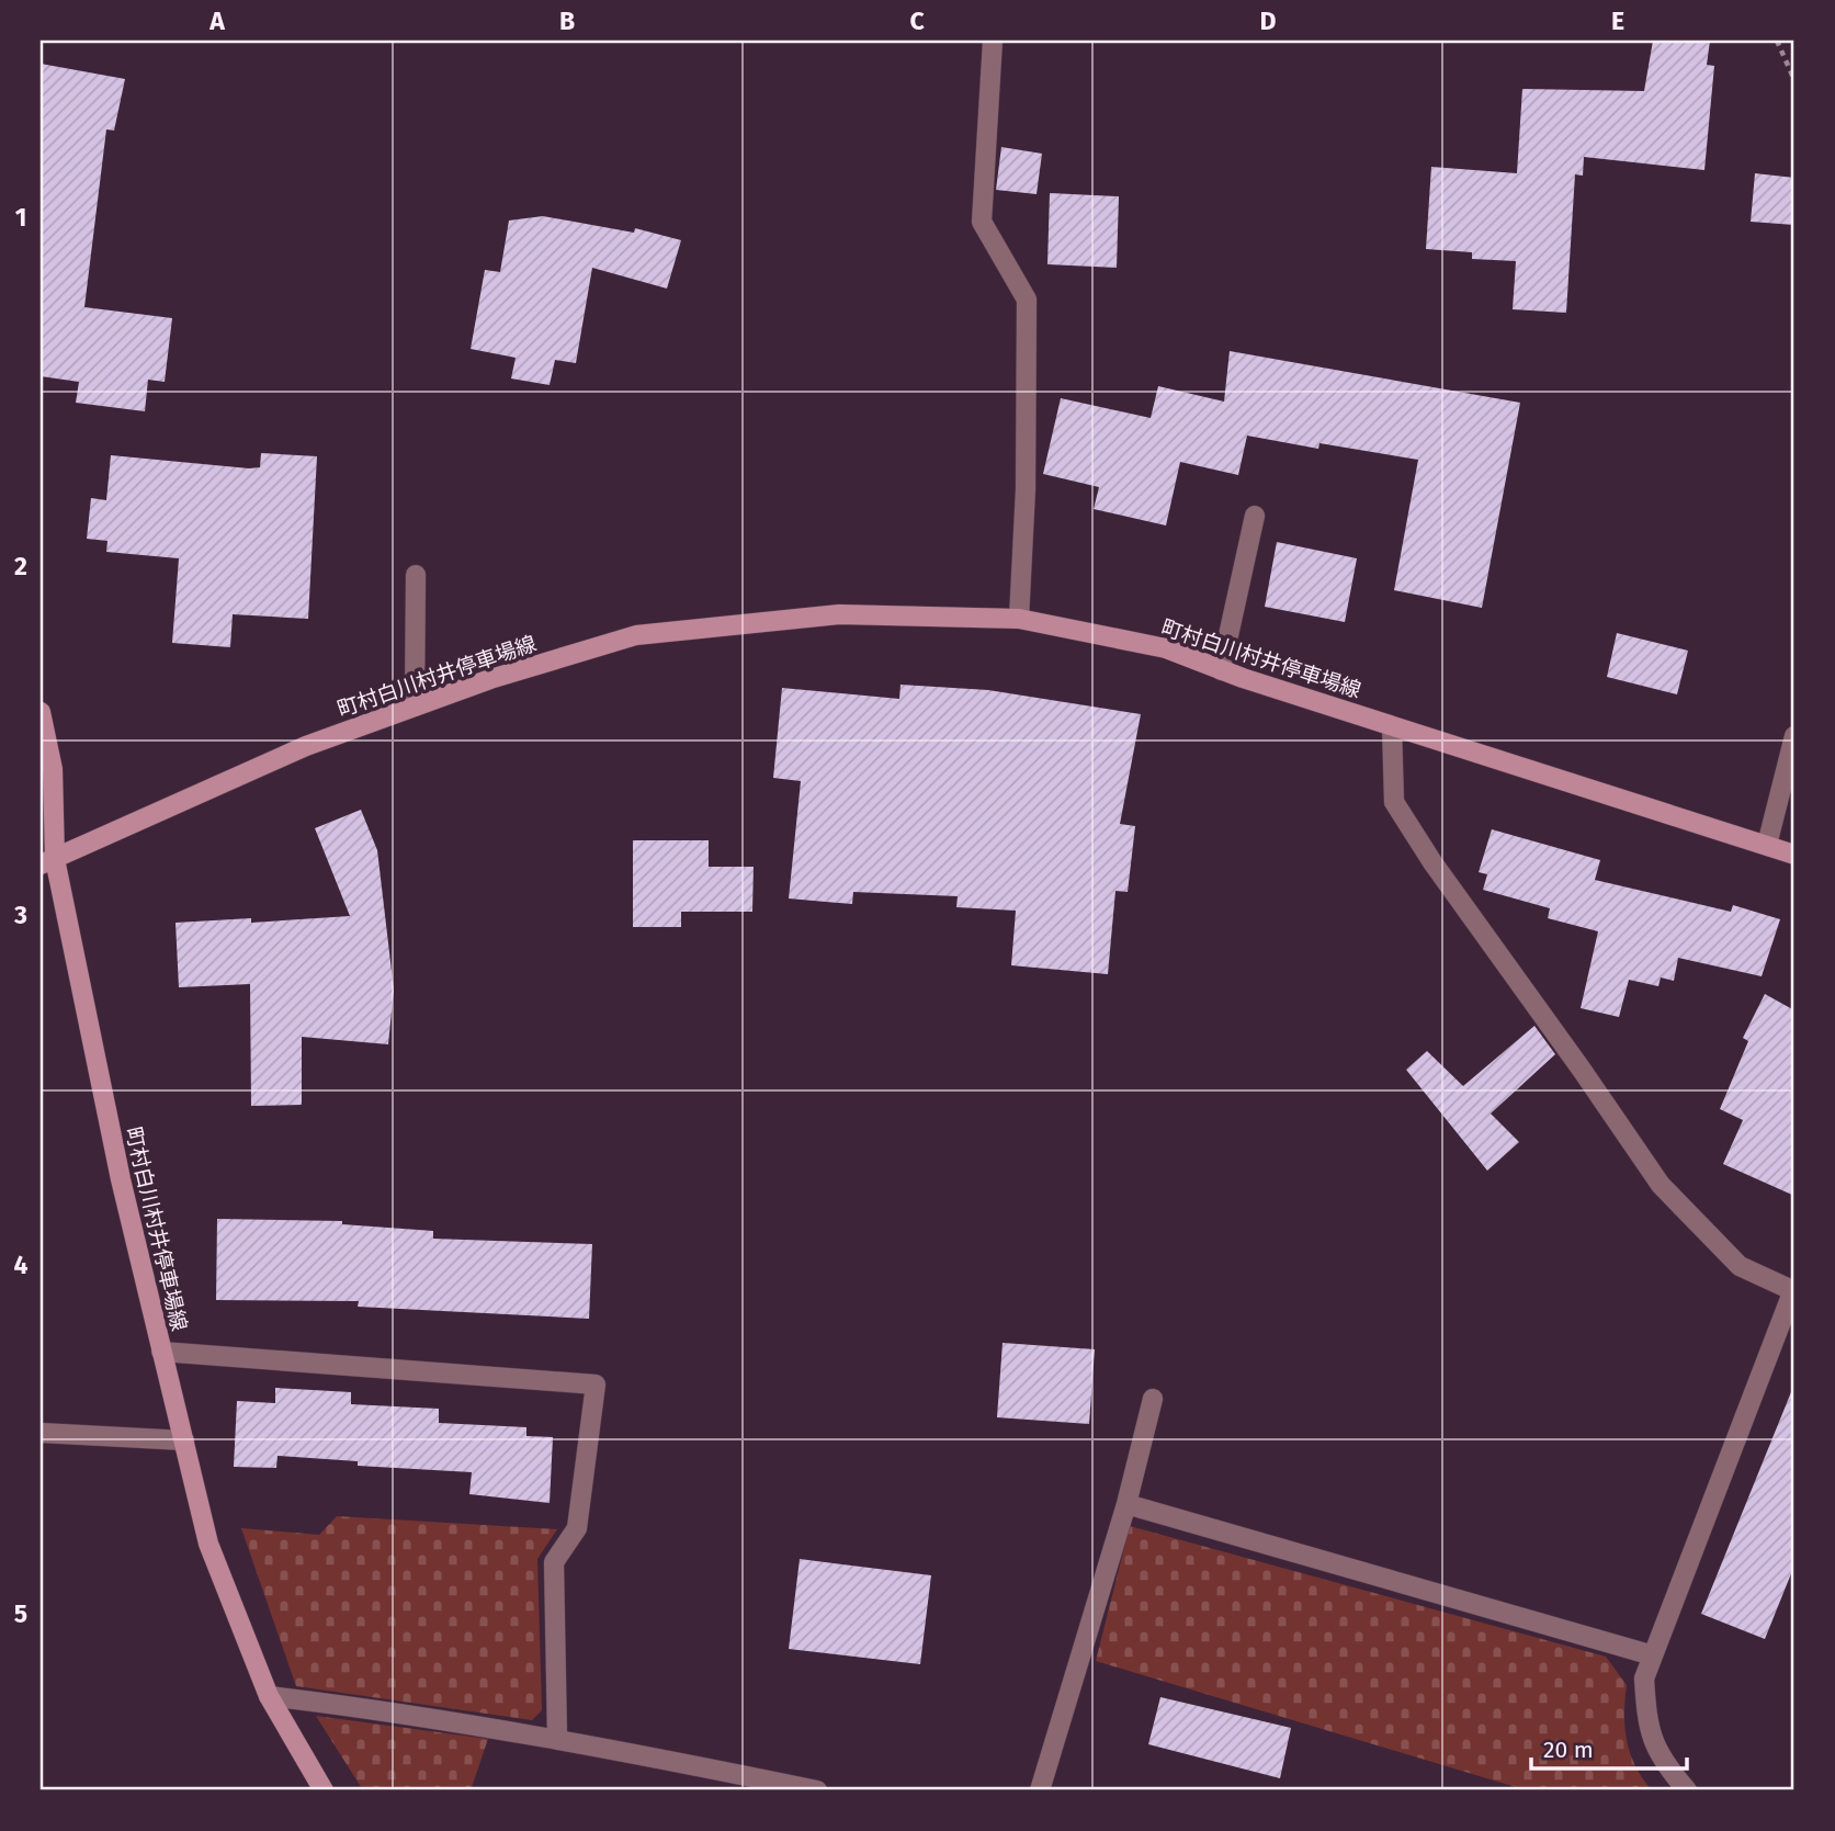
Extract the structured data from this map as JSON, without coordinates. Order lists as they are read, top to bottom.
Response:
{
  "streets": {
    "main road": ["町村白川村井停車場線"]
  },
  "scale_bar": "20 m",
  "grid": {
    "columns": [
      "A",
      "B",
      "C",
      "D",
      "E"
    ],
    "rows": [
      "1",
      "2",
      "3",
      "4",
      "5"
    ]
  }
}
